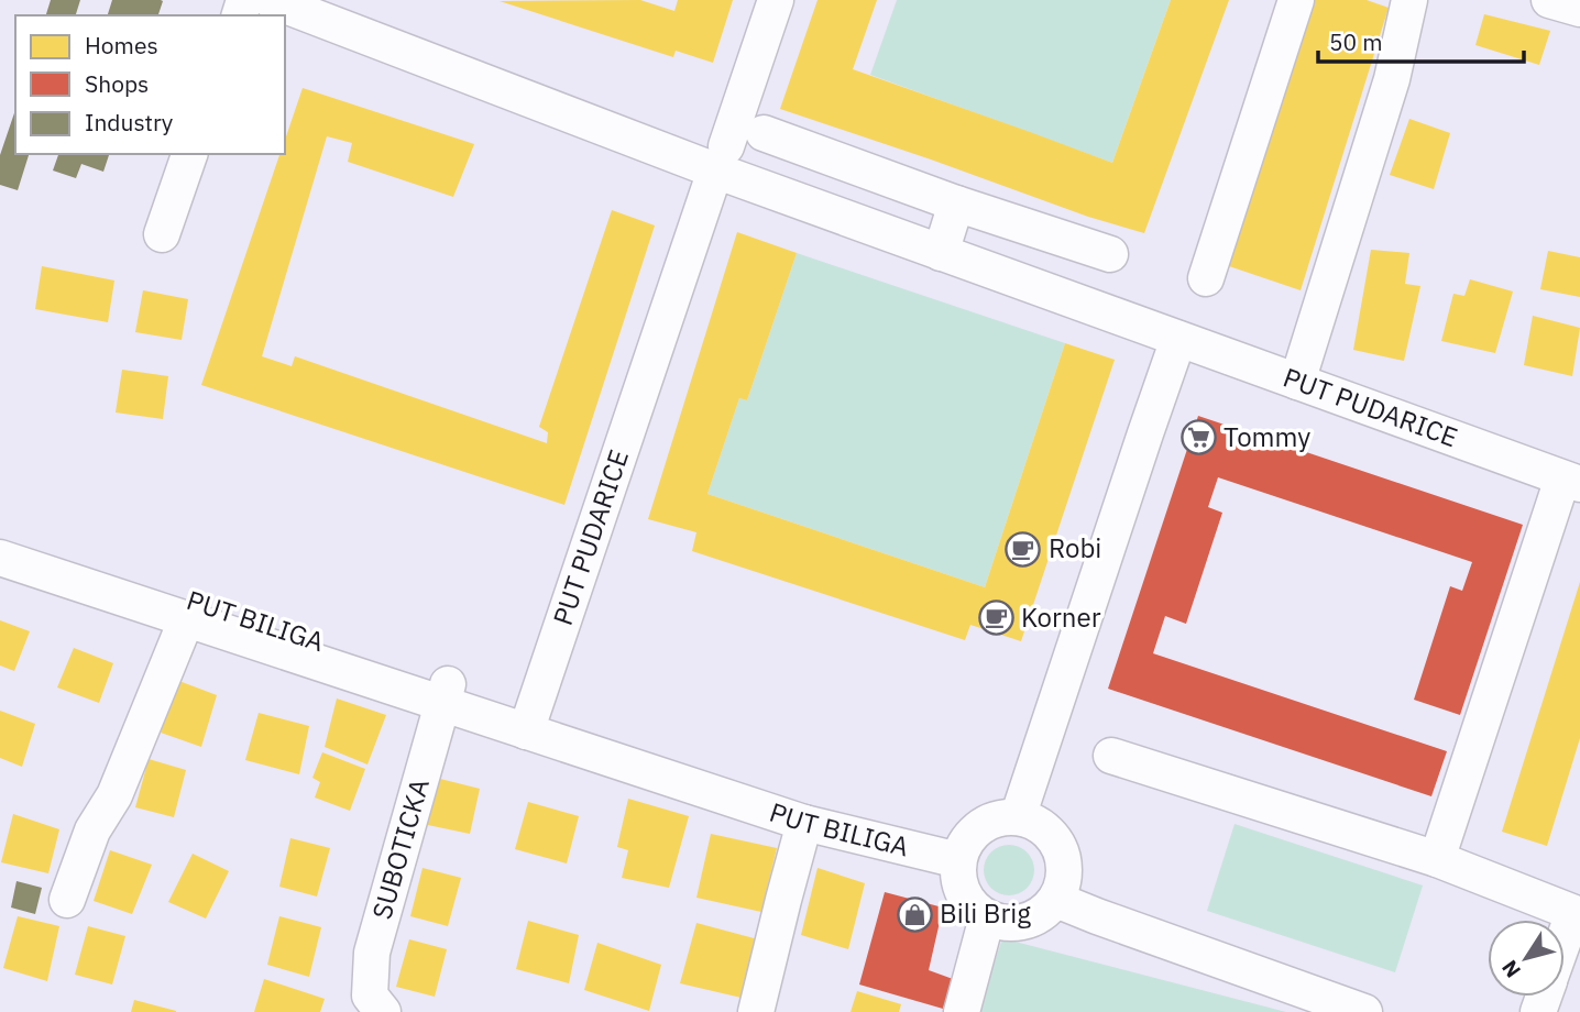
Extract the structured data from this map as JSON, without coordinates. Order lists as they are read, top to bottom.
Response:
{
  "streets": {
    "street": ["PUT PUDARICE", "PUT BILIGA", "SUBOTICKA"]
  },
  "crossings": [
    ["PUT PUDARICE", "PUT BILIGA"],
    ["PUT BILIGA", "SUBOTICKA"]
  ],
  "places": {
    "supermarket": ["Tommy"],
    "cafe": ["Robi", "Korner"],
    "shop": ["Bili Brig"]
  },
  "legend": ["Homes", "Shops", "Industry"],
  "scale_bar": "50 m",
  "north": "bottom left"
}
